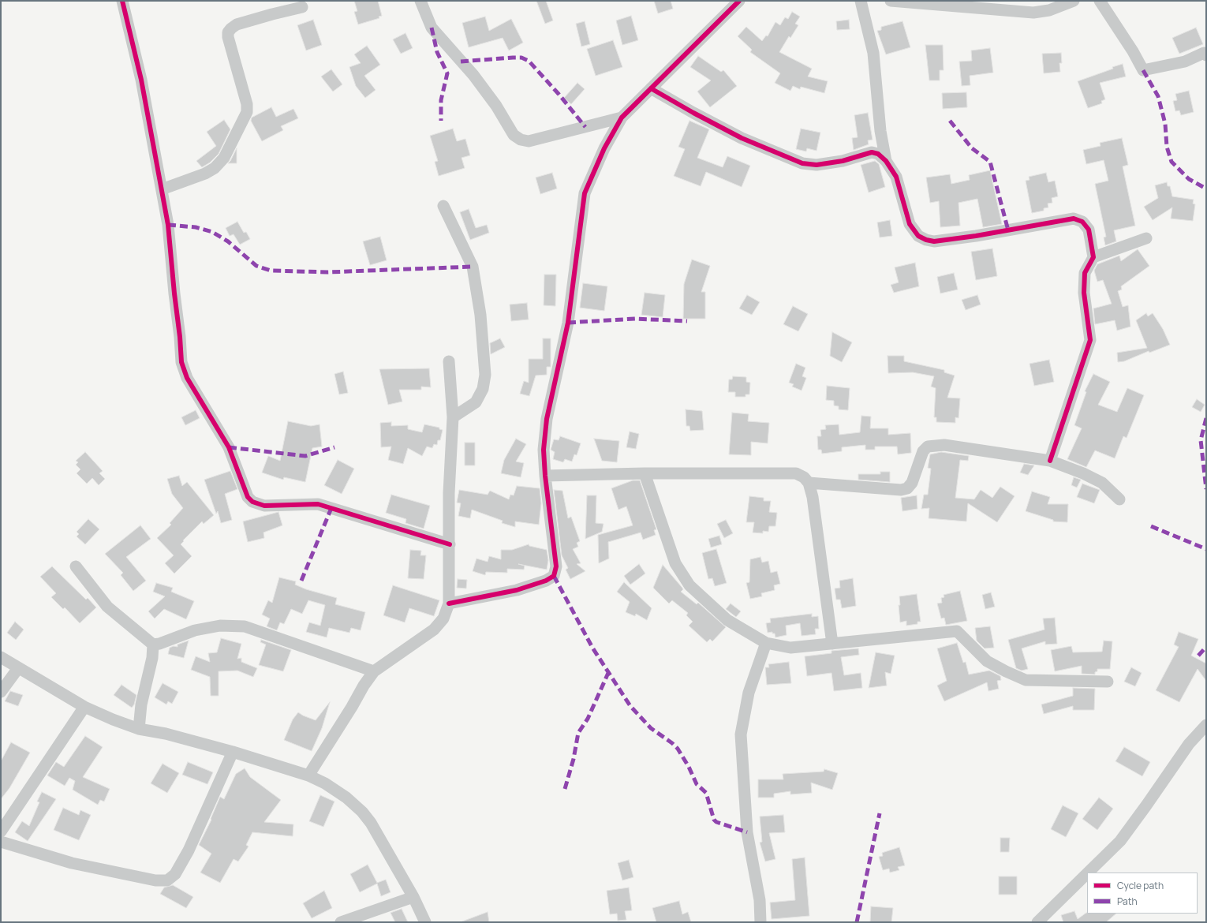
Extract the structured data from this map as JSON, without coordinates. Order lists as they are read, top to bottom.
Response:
{
  "legend": ["Cycle path", "Path"]
}
